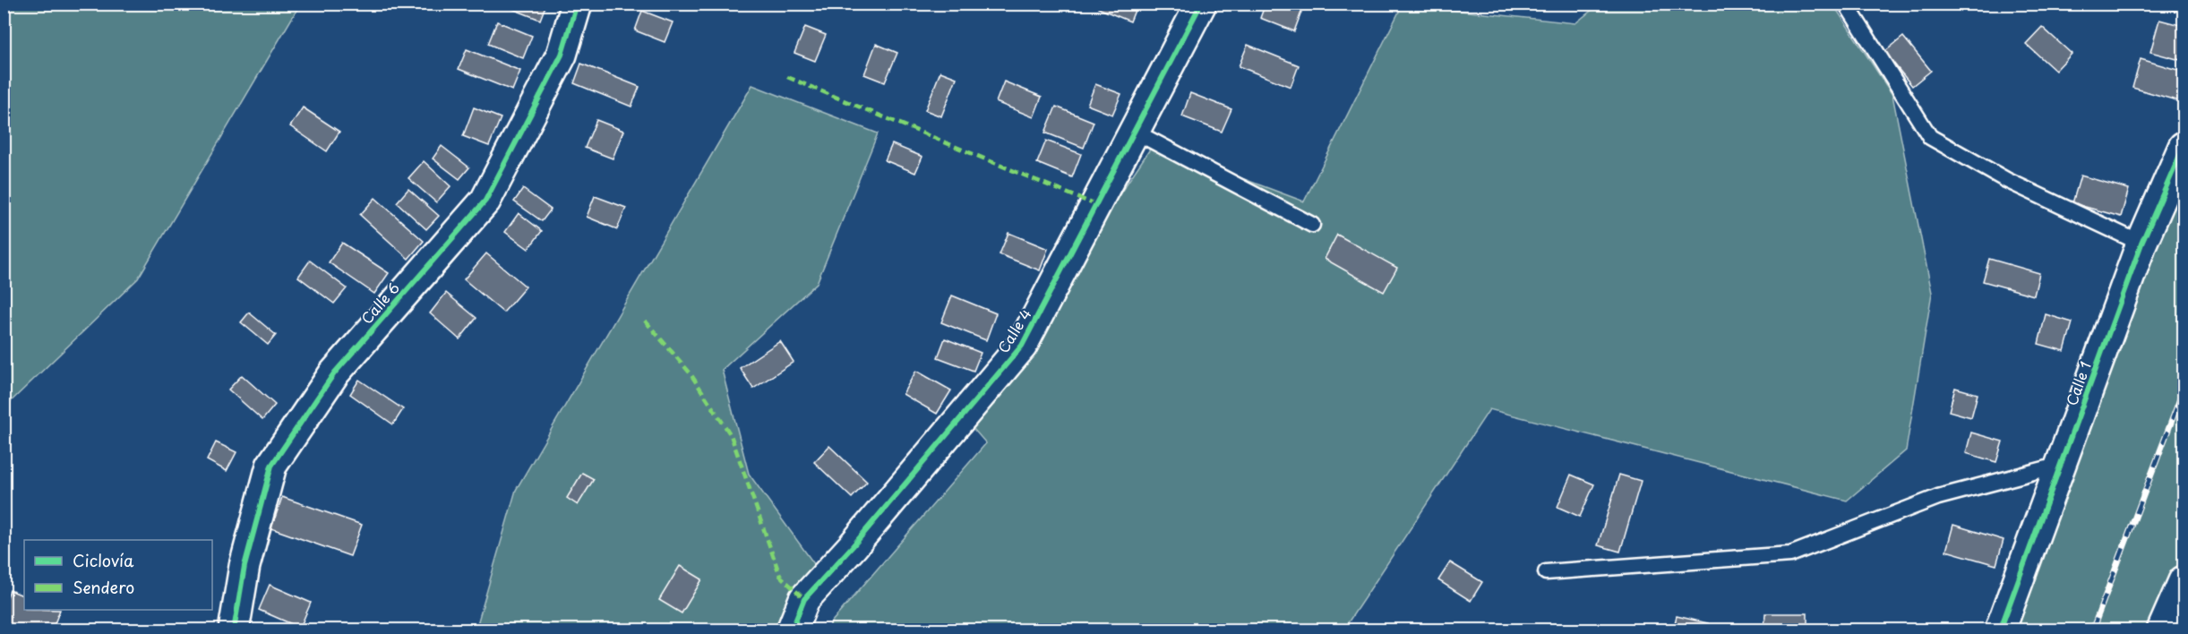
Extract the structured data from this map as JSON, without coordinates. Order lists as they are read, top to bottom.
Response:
{
  "streets": {
    "street": ["Calle 6", "Calle 4", "Calle 1"]
  },
  "legend": ["Ciclovía", "Sendero"]
}
